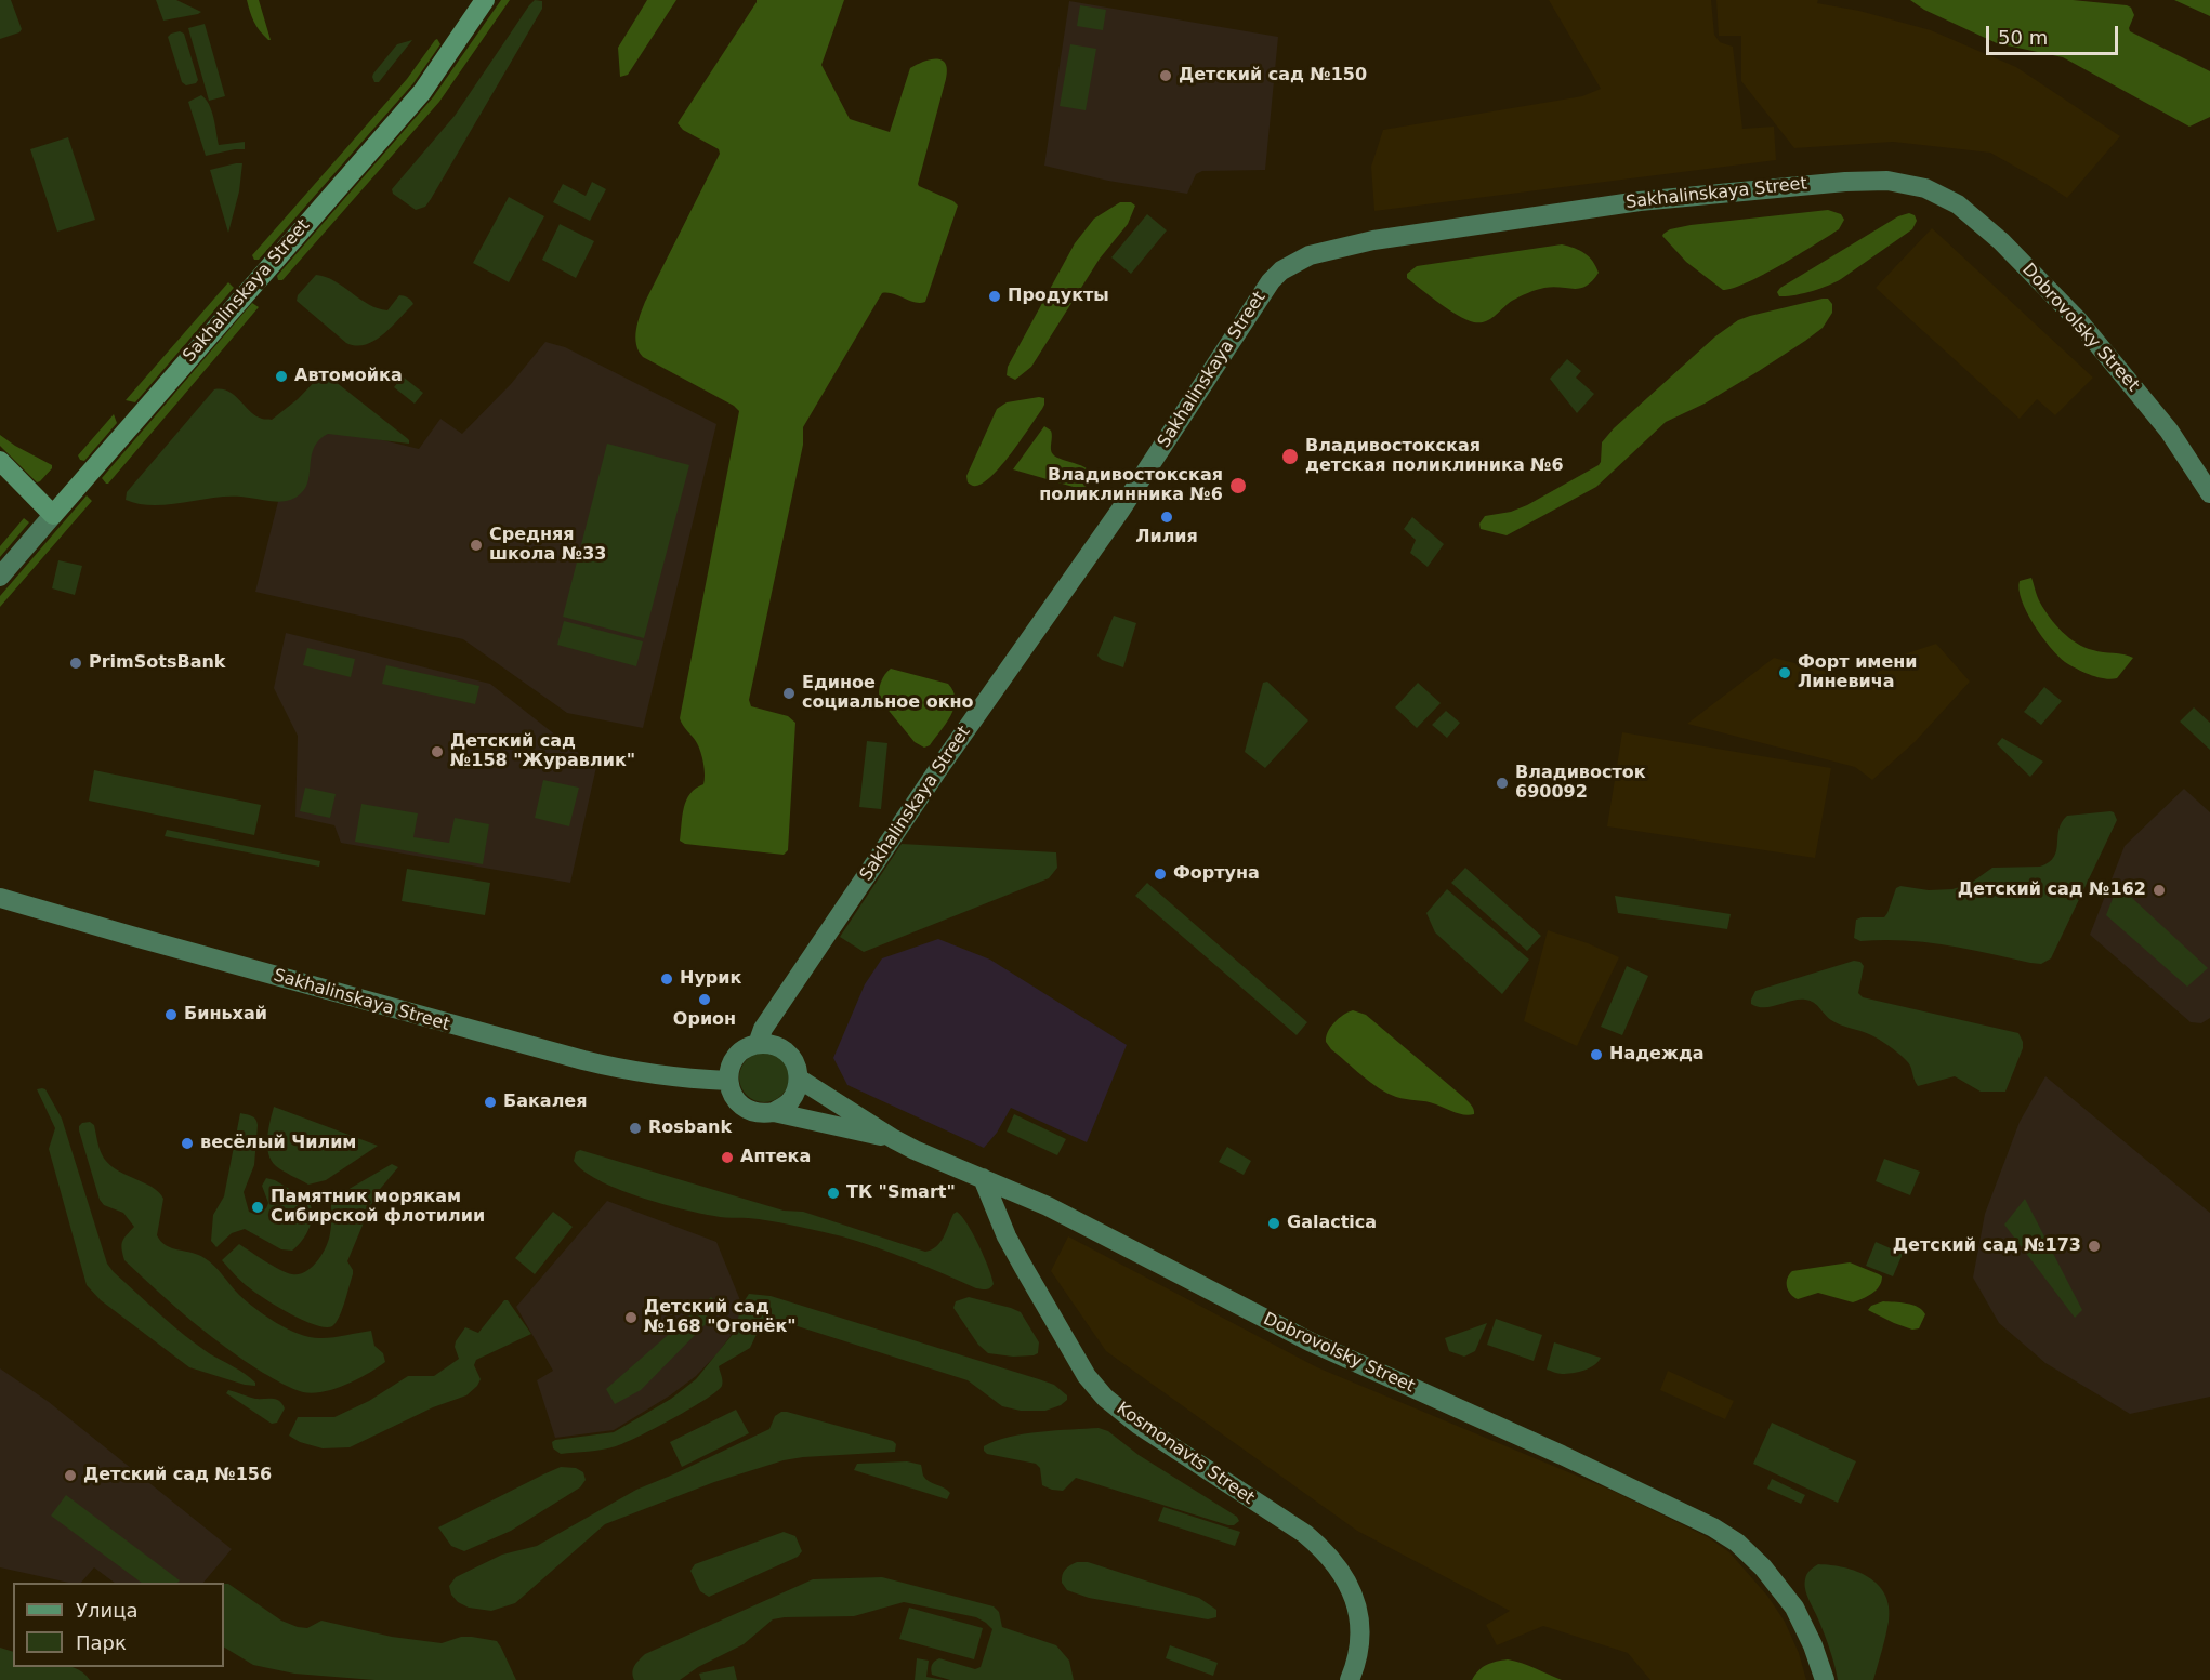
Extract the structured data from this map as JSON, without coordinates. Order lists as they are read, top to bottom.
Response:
{
  "streets": {
    "main road": ["Sakhalinskaya Street", "Dobrovolsky Street", "Kosmonavts Street"]
  },
  "crossings": [
    ["Sakhalinskaya Street", "Dobrovolsky Street"],
    ["Dobrovolsky Street", "Kosmonavts Street"]
  ],
  "places": [
    "Детский сад №150",
    "Продукты",
    "Автомойка",
    "Владивостокская детская поликлиника №6",
    "Владивостокская поликлинника №6",
    "Лилия",
    "Средняя школа №33",
    "PrimSotsBank",
    "Форт имени Линевича",
    "Единое социальное окно",
    "Детский сад №158 \"Журавлик\"",
    "Владивосток 690092",
    "Фортуна",
    "Детский сад №162",
    "Нурик",
    "Орион",
    "Биньхай",
    "Надежда",
    "Бакалея",
    "Rosbank",
    "весёлый Чилим",
    "Аптека",
    "ТК \"Smart\"",
    "Памятник морякам Сибирской флотилии",
    "Galactica",
    "Детский сад №173",
    "Детский сад №168 \"Огонёк\"",
    "Детский сад №156"
  ],
  "legend": ["Улица", "Парк"],
  "scale_bar": "50 m"
}
